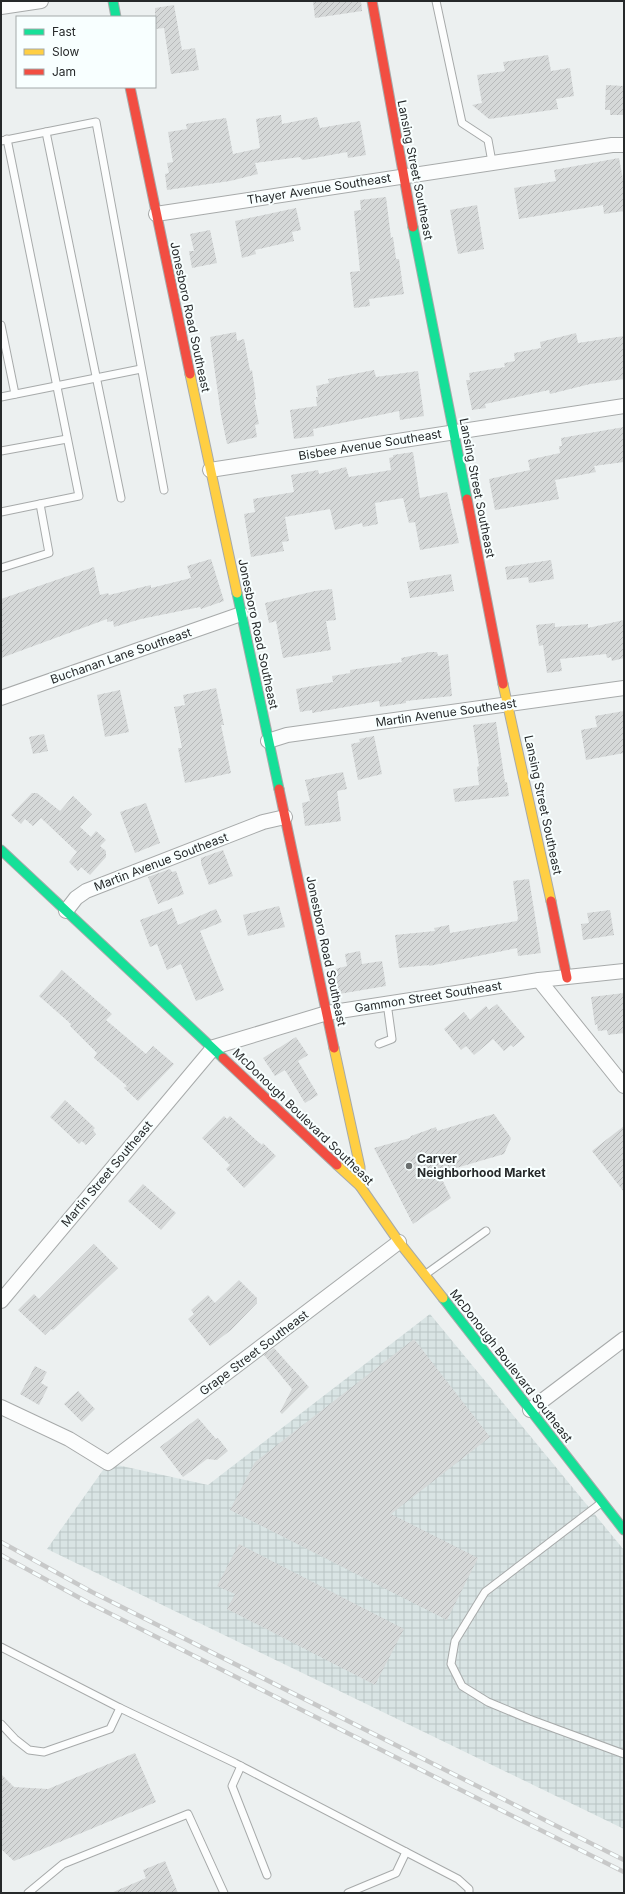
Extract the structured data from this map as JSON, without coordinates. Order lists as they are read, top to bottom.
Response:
{
  "streets": {
    "main road": ["Lansing Street Southeast", "Jonesboro Road Southeast", "McDonough Boulevard Southeast"],
    "street": [
      "Thayer Avenue Southeast",
      "Bisbee Avenue Southeast",
      "Buchanan Lane Southeast",
      "Martin Avenue Southeast",
      "Gammon Street Southeast",
      "Martin Street Southeast",
      "Grape Street Southeast"
    ]
  },
  "crossings": [
    ["Lansing Street Southeast", "Thayer Avenue Southeast"],
    ["Lansing Street Southeast", "Bisbee Avenue Southeast"],
    ["Lansing Street Southeast", "Martin Avenue Southeast"],
    ["Lansing Street Southeast", "Gammon Street Southeast"],
    ["Thayer Avenue Southeast", "Jonesboro Road Southeast"],
    ["Jonesboro Road Southeast", "Bisbee Avenue Southeast"],
    ["Jonesboro Road Southeast", "Buchanan Lane Southeast"],
    ["Jonesboro Road Southeast", "Martin Avenue Southeast"],
    ["Jonesboro Road Southeast", "Gammon Street Southeast"],
    ["Jonesboro Road Southeast", "McDonough Boulevard Southeast"],
    ["Martin Avenue Southeast", "McDonough Boulevard Southeast"],
    ["Gammon Street Southeast", "McDonough Boulevard Southeast"],
    ["Gammon Street Southeast", "Martin Street Southeast"],
    ["McDonough Boulevard Southeast", "Martin Street Southeast"],
    ["McDonough Boulevard Southeast", "Grape Street Southeast"]
  ],
  "places": ["Carver Neighborhood Market"],
  "legend": ["Fast", "Slow", "Jam"]
}
